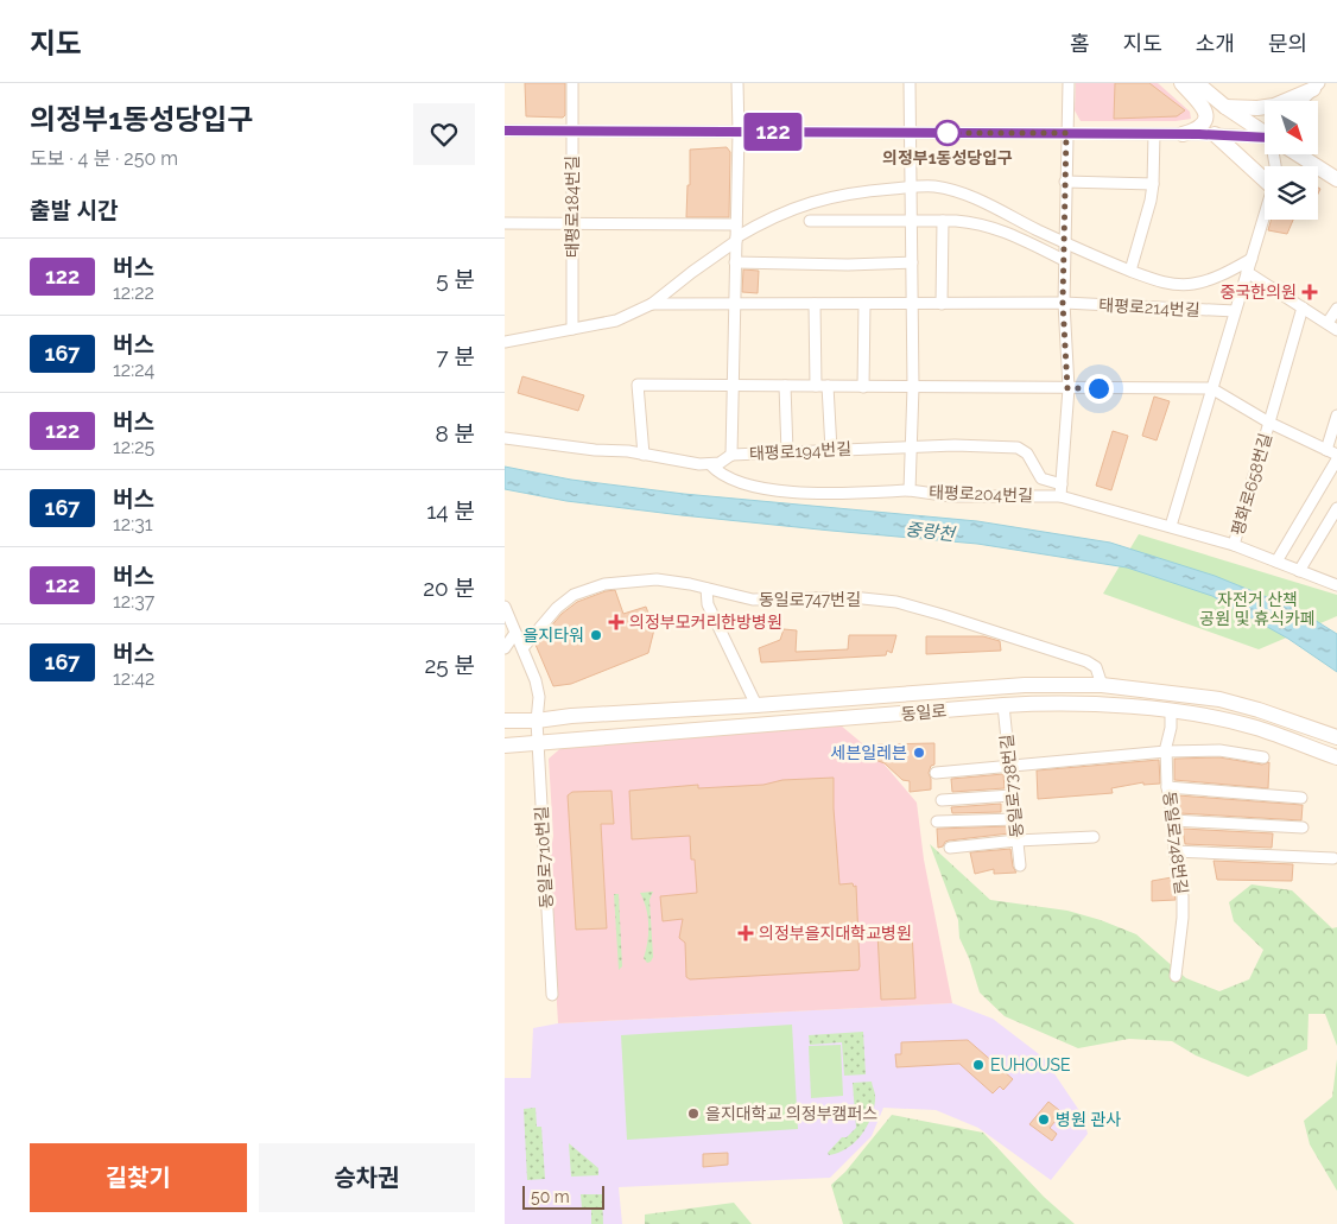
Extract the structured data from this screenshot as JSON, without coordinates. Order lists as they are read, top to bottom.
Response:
{
  "streets": {
    "street": [
      "태평로184번길",
      "태평로214번길",
      "태평로194번길",
      "평화로658번길",
      "태평로204번길",
      "동일로747번길",
      "동일로",
      "동일로738번길",
      "동일로748번길",
      "동일로710번길"
    ]
  },
  "crossings": [
    ["태평로214번길", "태평로204번길"],
    ["태평로194번길", "태평로204번길"],
    ["평화로658번길", "태평로204번길"],
    ["동일로747번길", "동일로"],
    ["동일로747번길", "동일로710번길"],
    ["동일로", "동일로738번길"],
    ["동일로", "동일로748번길"],
    ["동일로", "동일로710번길"]
  ],
  "water": ["중랑천"],
  "parks": ["자전거 산책 공원 및 휴식카페"],
  "places": {
    "other": [
      "의정부1동성당입구",
      "을지타워",
      "세븐일레븐",
      "EUHOUSE",
      "을지대학교 의정부캠퍼스",
      "병원 관사"
    ],
    "health": ["중국한의원", "의정부모커리한방병원", "의정부을지대학교병원"]
  },
  "lines": ["bus line 122"],
  "scale_bar": "50 m",
  "north": "bottom right",
  "page": {
    "header": "지도",
    "nav": [
      "홈",
      "지도",
      "소개",
      "문의"
    ],
    "heading": [
      ["의정부1동성당입구", "도보 · 4 분 · 250 m"],
      "출발 시간"
    ],
    "on_map": "122",
    "list": [
      {
        "mark": "122",
        "name": "버스",
        "note": "12:22",
        "value": "5 분"
      },
      {
        "mark": "167",
        "name": "버스",
        "note": "12:24",
        "value": "7 분"
      },
      {
        "mark": "122",
        "name": "버스",
        "note": "12:25",
        "value": "8 분"
      },
      {
        "mark": "167",
        "name": "버스",
        "note": "12:31",
        "value": "14 분"
      },
      {
        "mark": "122",
        "name": "버스",
        "note": "12:37",
        "value": "20 분"
      },
      {
        "mark": "167",
        "name": "버스",
        "note": "12:42",
        "value": "25 분"
      }
    ],
    "buttons": ["길찾기", "승차권"],
    "scale": "50 m"
  }
}
